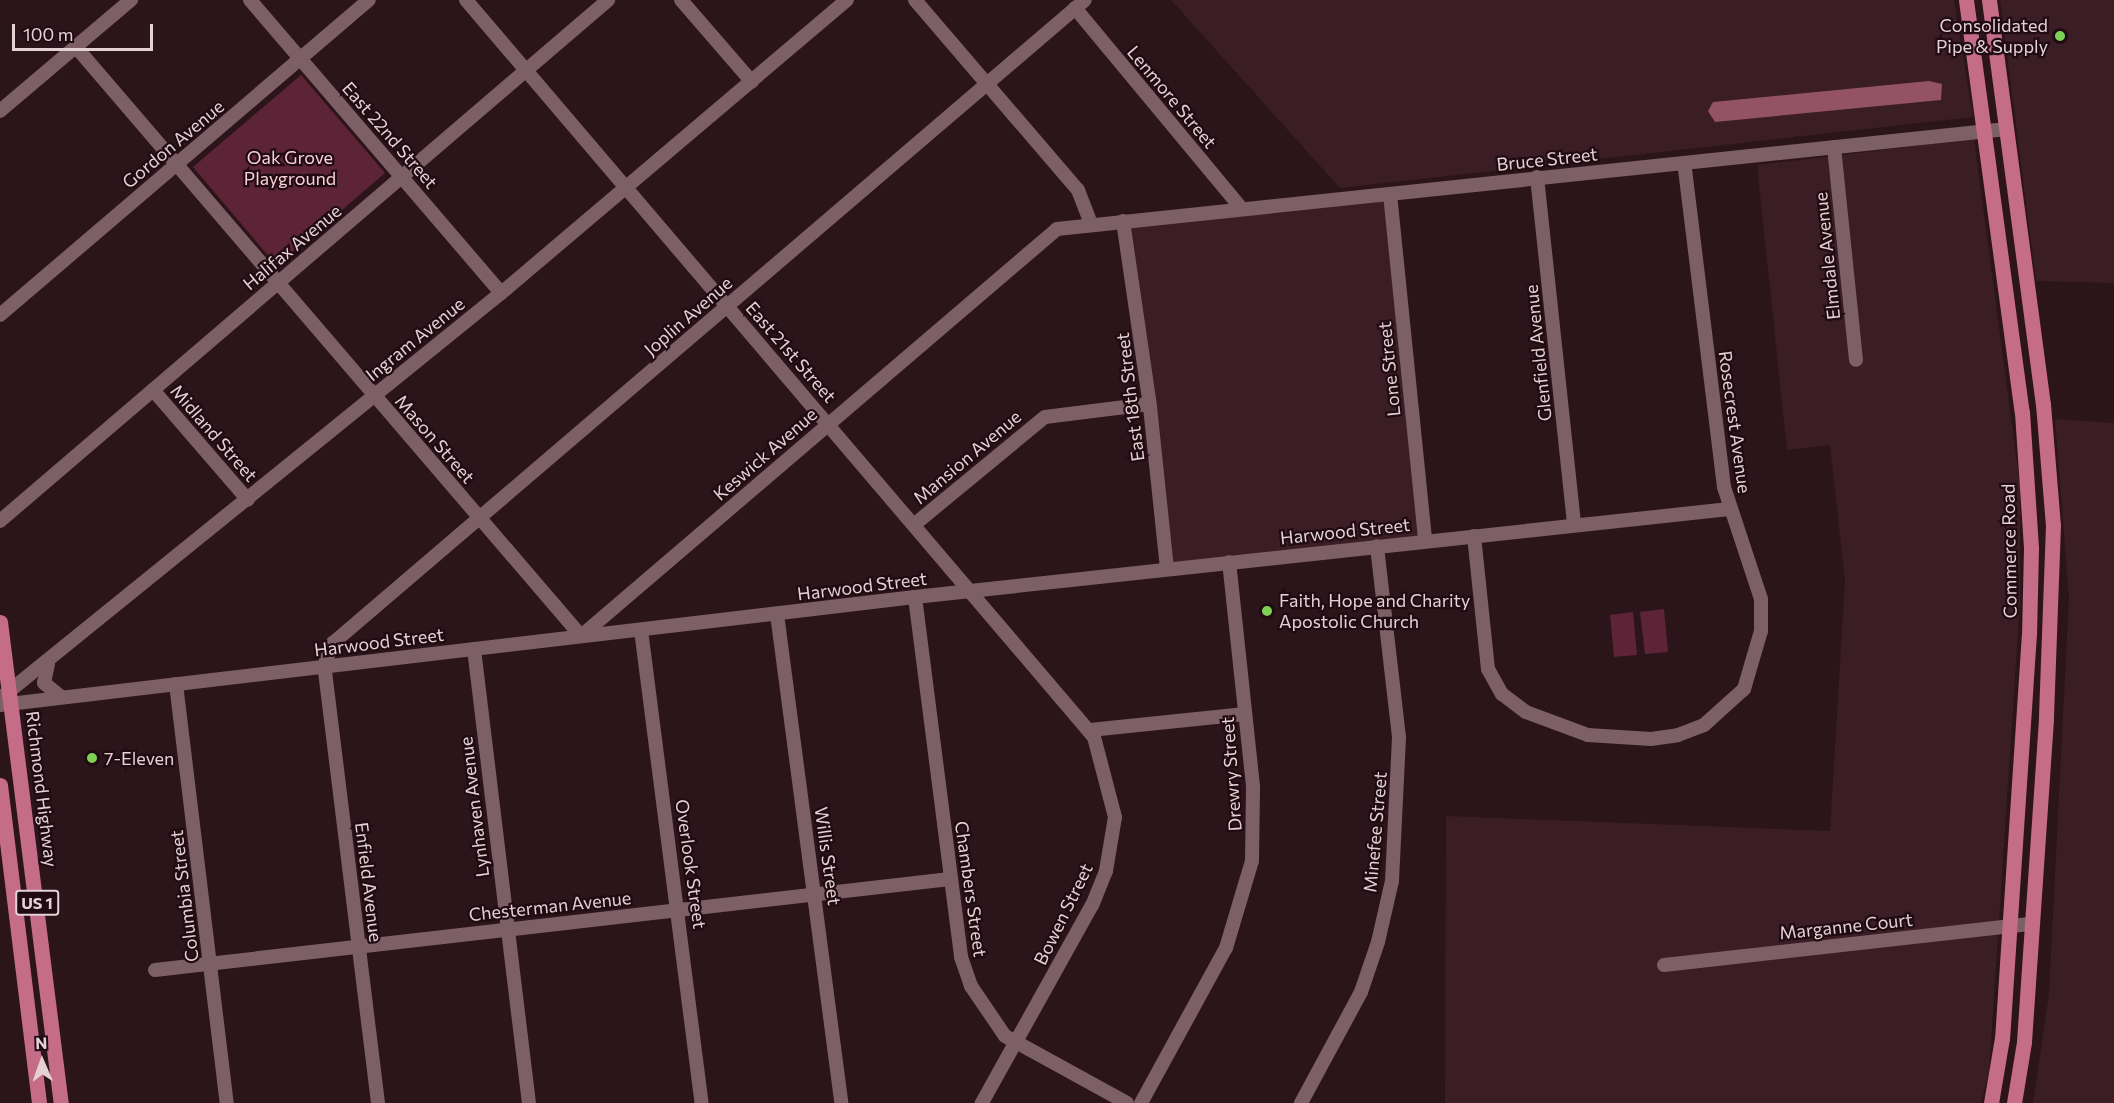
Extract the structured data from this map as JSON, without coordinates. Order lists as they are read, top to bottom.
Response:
{
  "streets": {
    "main road": ["Commerce Road", "Richmond Highway", "US 1"],
    "street": [
      "Lenmore Street",
      "East 22nd Street",
      "Gordon Avenue",
      "Bruce Street",
      "Halifax Avenue",
      "Elmdale Avenue",
      "Joplin Avenue",
      "Ingram Avenue",
      "East 21st Street",
      "Glenfield Avenue",
      "Lone Street",
      "East 18th Street",
      "Rosecrest Avenue",
      "Midland Street",
      "Mason Street",
      "Keswick Avenue",
      "Mansion Avenue",
      "Harwood Street",
      "Drewry Street",
      "Lynhaven Avenue",
      "Minefee Street",
      "Willis Street",
      "Overlook Street",
      "Enfield Avenue",
      "Chambers Street",
      "Columbia Street",
      "Chesterman Avenue",
      "Bowen Street",
      "Marganne Court"
    ]
  },
  "crossings": [
    ["Lenmore Street", "Bruce Street"],
    ["Lenmore Street", "Joplin Avenue"],
    ["East 22nd Street", "Gordon Avenue"],
    ["East 22nd Street", "Halifax Avenue"],
    ["East 22nd Street", "Ingram Avenue"],
    ["Gordon Avenue", "Mason Street"],
    ["Bruce Street", "Elmdale Avenue"],
    ["Bruce Street", "Glenfield Avenue"],
    ["Bruce Street", "Lone Street"],
    ["Bruce Street", "East 18th Street"],
    ["Bruce Street", "Rosecrest Avenue"],
    ["Bruce Street", "Keswick Avenue"],
    ["Bruce Street", "Commerce Road"],
    ["Halifax Avenue", "East 21st Street"],
    ["Halifax Avenue", "Midland Street"],
    ["Halifax Avenue", "Mason Street"],
    ["Joplin Avenue", "East 21st Street"],
    ["Joplin Avenue", "Mason Street"],
    ["Joplin Avenue", "Harwood Street"],
    ["Joplin Avenue", "Enfield Avenue"],
    ["Ingram Avenue", "East 21st Street"],
    ["Ingram Avenue", "Midland Street"],
    ["Ingram Avenue", "Mason Street"],
    ["Ingram Avenue", "Harwood Street"],
    ["Ingram Avenue", "Richmond Highway"],
    ["East 21st Street", "Keswick Avenue"],
    ["East 21st Street", "Mansion Avenue"],
    ["East 21st Street", "Harwood Street"],
    ["East 21st Street", "Bowen Street"],
    ["Glenfield Avenue", "Harwood Street"],
    ["Lone Street", "Harwood Street"],
    ["East 18th Street", "Mansion Avenue"],
    ["East 18th Street", "Harwood Street"],
    ["Rosecrest Avenue", "Harwood Street"],
    ["Mason Street", "Keswick Avenue"],
    ["Mason Street", "Harwood Street"],
    ["Keswick Avenue", "Harwood Street"],
    ["Harwood Street", "Drewry Street"],
    ["Harwood Street", "Richmond Highway"],
    ["Harwood Street", "Lynhaven Avenue"],
    ["Harwood Street", "Minefee Street"],
    ["Harwood Street", "Willis Street"],
    ["Harwood Street", "Overlook Street"],
    ["Harwood Street", "Enfield Avenue"],
    ["Harwood Street", "Chambers Street"],
    ["Harwood Street", "Columbia Street"],
    ["Harwood Street", "Bowen Street"],
    ["Commerce Road", "Marganne Court"],
    ["Lynhaven Avenue", "Chesterman Avenue"],
    ["Willis Street", "Chesterman Avenue"],
    ["Overlook Street", "Chesterman Avenue"],
    ["Enfield Avenue", "Chesterman Avenue"],
    ["Chambers Street", "Chesterman Avenue"],
    ["Chambers Street", "Bowen Street"],
    ["Columbia Street", "Chesterman Avenue"]
  ],
  "parks": ["Oak Grove Playground"],
  "places": ["Consolidated Pipe & Supply", "Faith, Hope and Charity Apostolic Church", "7-Eleven"],
  "scale_bar": "100 m",
  "north": "top"
}
